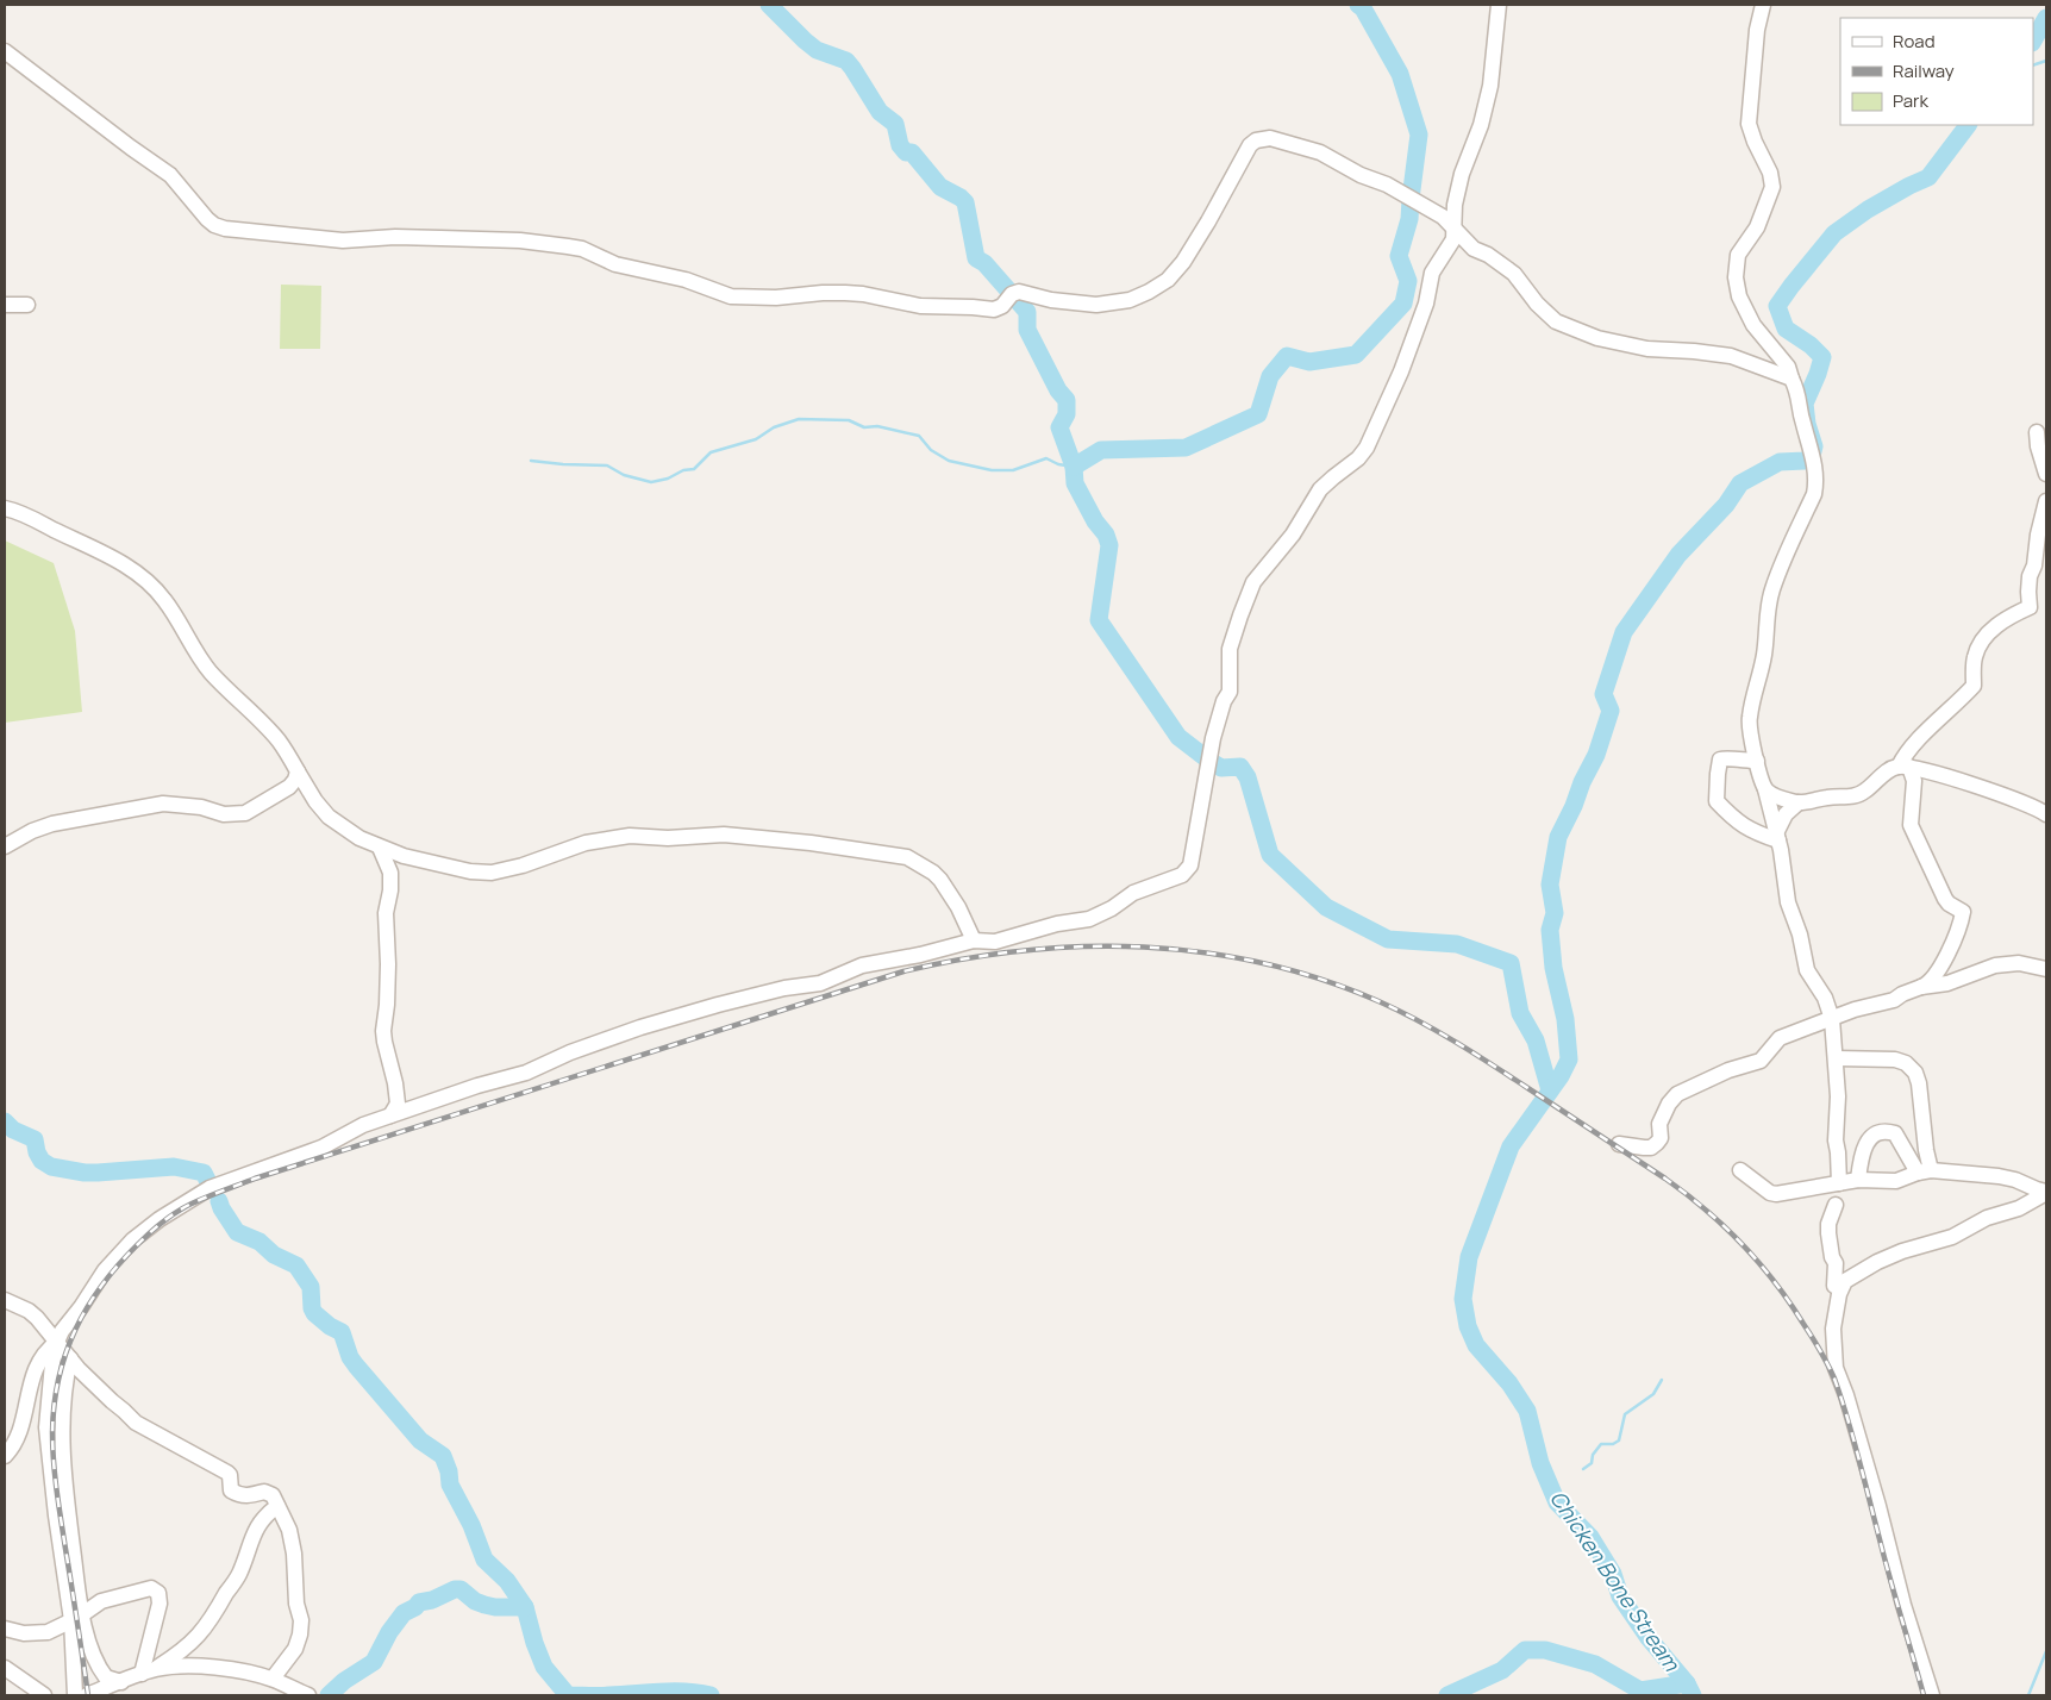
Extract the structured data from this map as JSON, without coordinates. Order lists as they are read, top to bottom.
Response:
{
  "water": ["Chicken Bone Stream"],
  "legend": ["Road", "Railway", "Park"]
}
